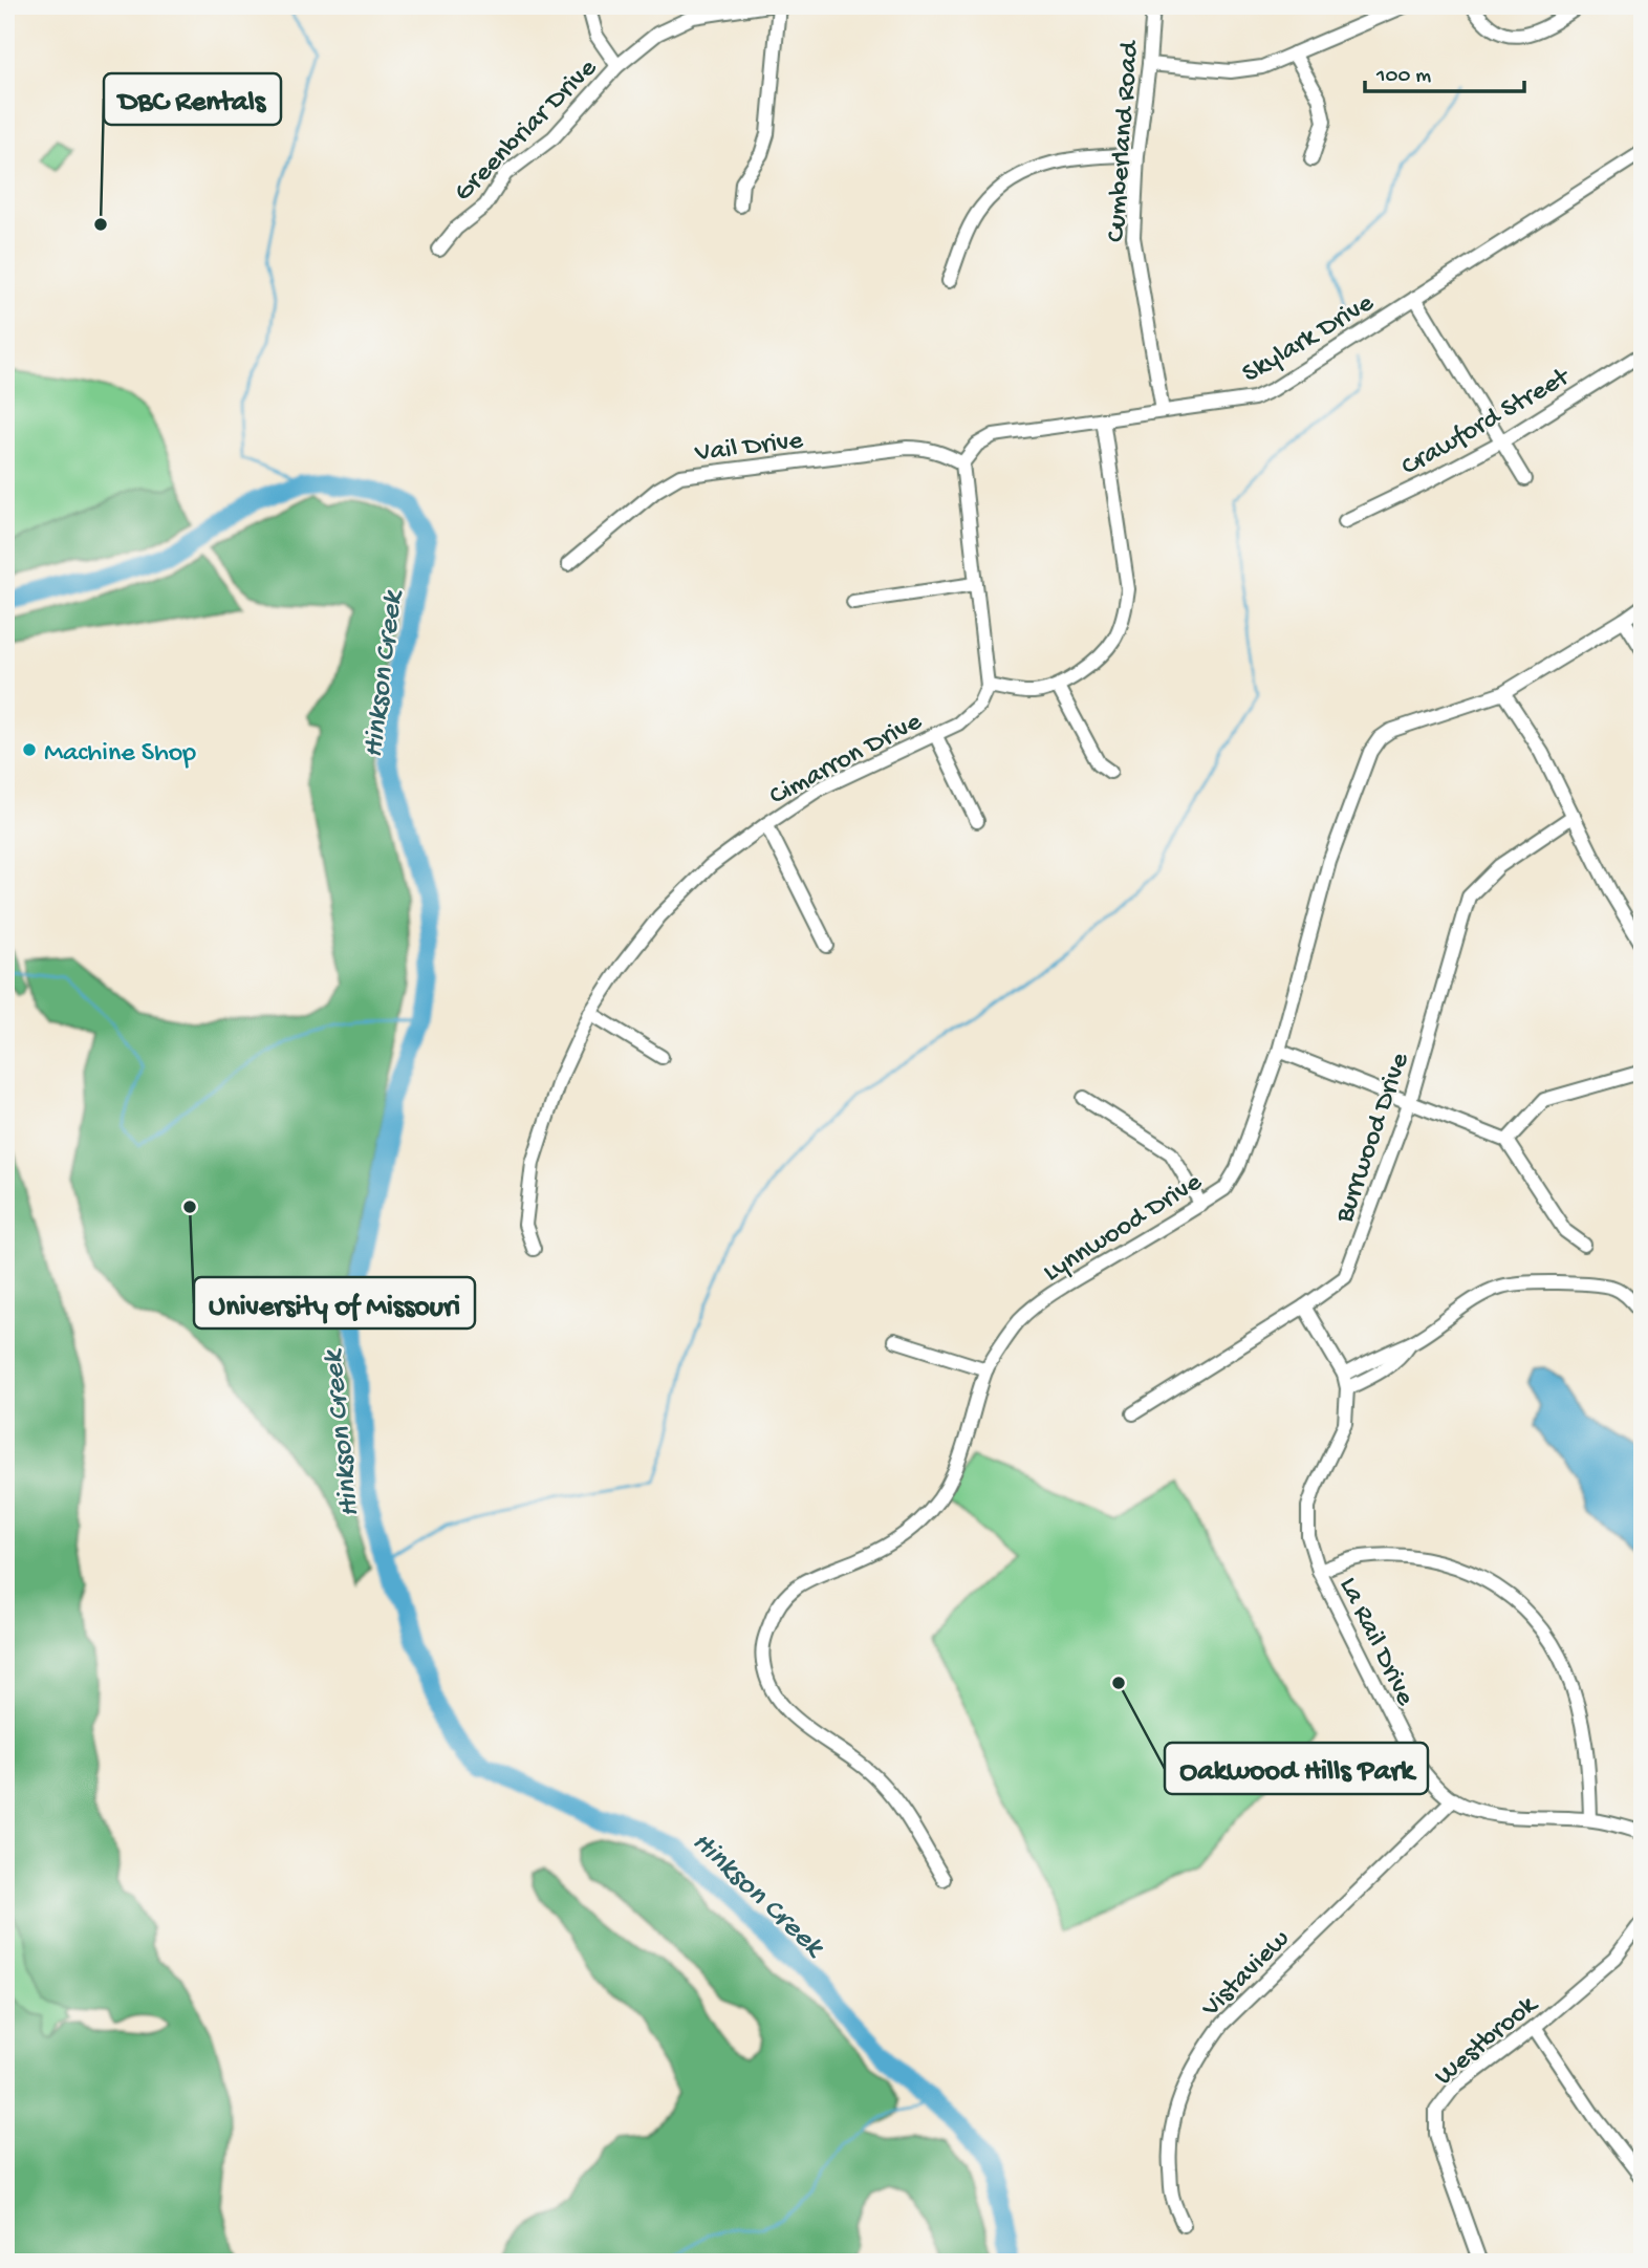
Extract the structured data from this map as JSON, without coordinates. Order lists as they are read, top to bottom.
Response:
{
  "streets": {
    "street": [
      "Greenbriar Drive",
      "Cumberland Road",
      "Skylark Drive",
      "Crawford Street",
      "Vail Drive",
      "Cimarron Drive",
      "Burrwood Drive",
      "Lynnwood Drive",
      "La Rail Drive",
      "Vistaview",
      "Westbrook"
    ]
  },
  "crossings": [
    ["Cumberland Road", "Skylark Drive"],
    ["Skylark Drive", "Vail Drive"],
    ["Burrwood Drive", "La Rail Drive"],
    ["La Rail Drive", "Vistaview"]
  ],
  "water": ["Hinkson Creek"],
  "places": [
    "DBC Rentals",
    "Machine Shop",
    "University of Missouri",
    "Oakwood Hills Park"
  ],
  "scale_bar": "100 m"
}
